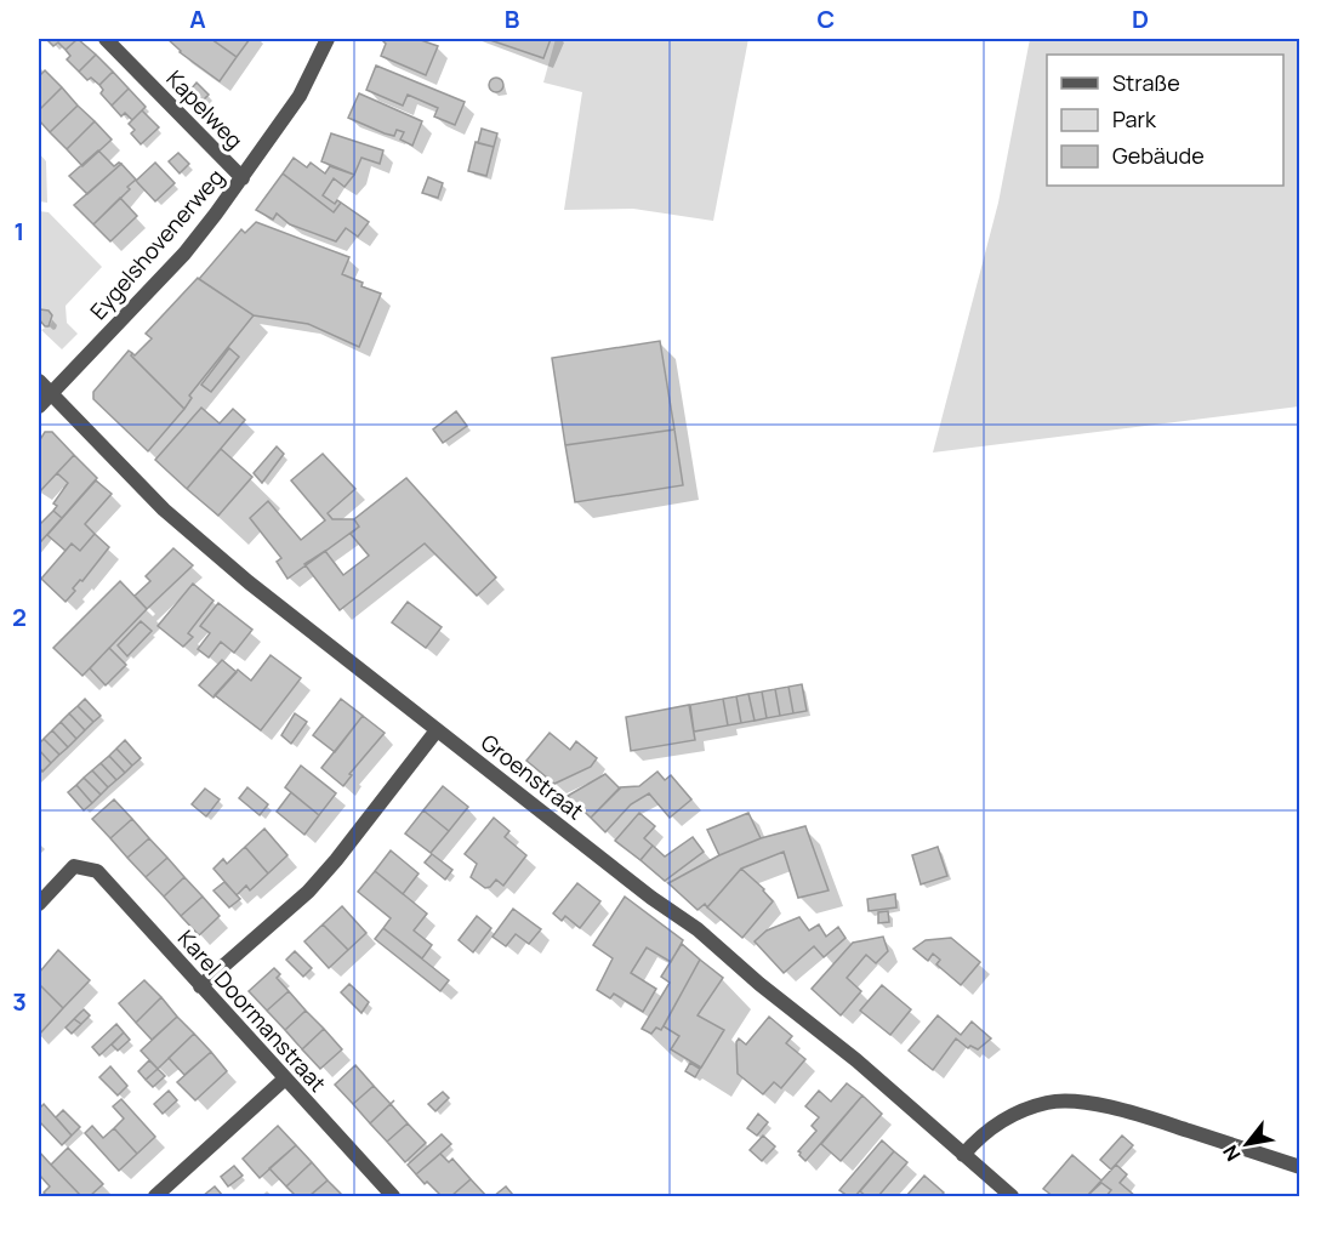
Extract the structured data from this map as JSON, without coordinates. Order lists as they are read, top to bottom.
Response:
{
  "streets": {
    "street": [
      "Kapelweg",
      "Eygelshovenerweg",
      "Groenstraat",
      "Karel Doormanstraat"
    ]
  },
  "crossings": [
    ["Kapelweg", "Eygelshovenerweg"],
    ["Eygelshovenerweg", "Groenstraat"]
  ],
  "legend": ["Straße", "Park", "Gebäude"],
  "north": "bottom left",
  "grid": {
    "columns": [
      "A",
      "B",
      "C",
      "D"
    ],
    "rows": ["1", "2", "3"]
  }
}
